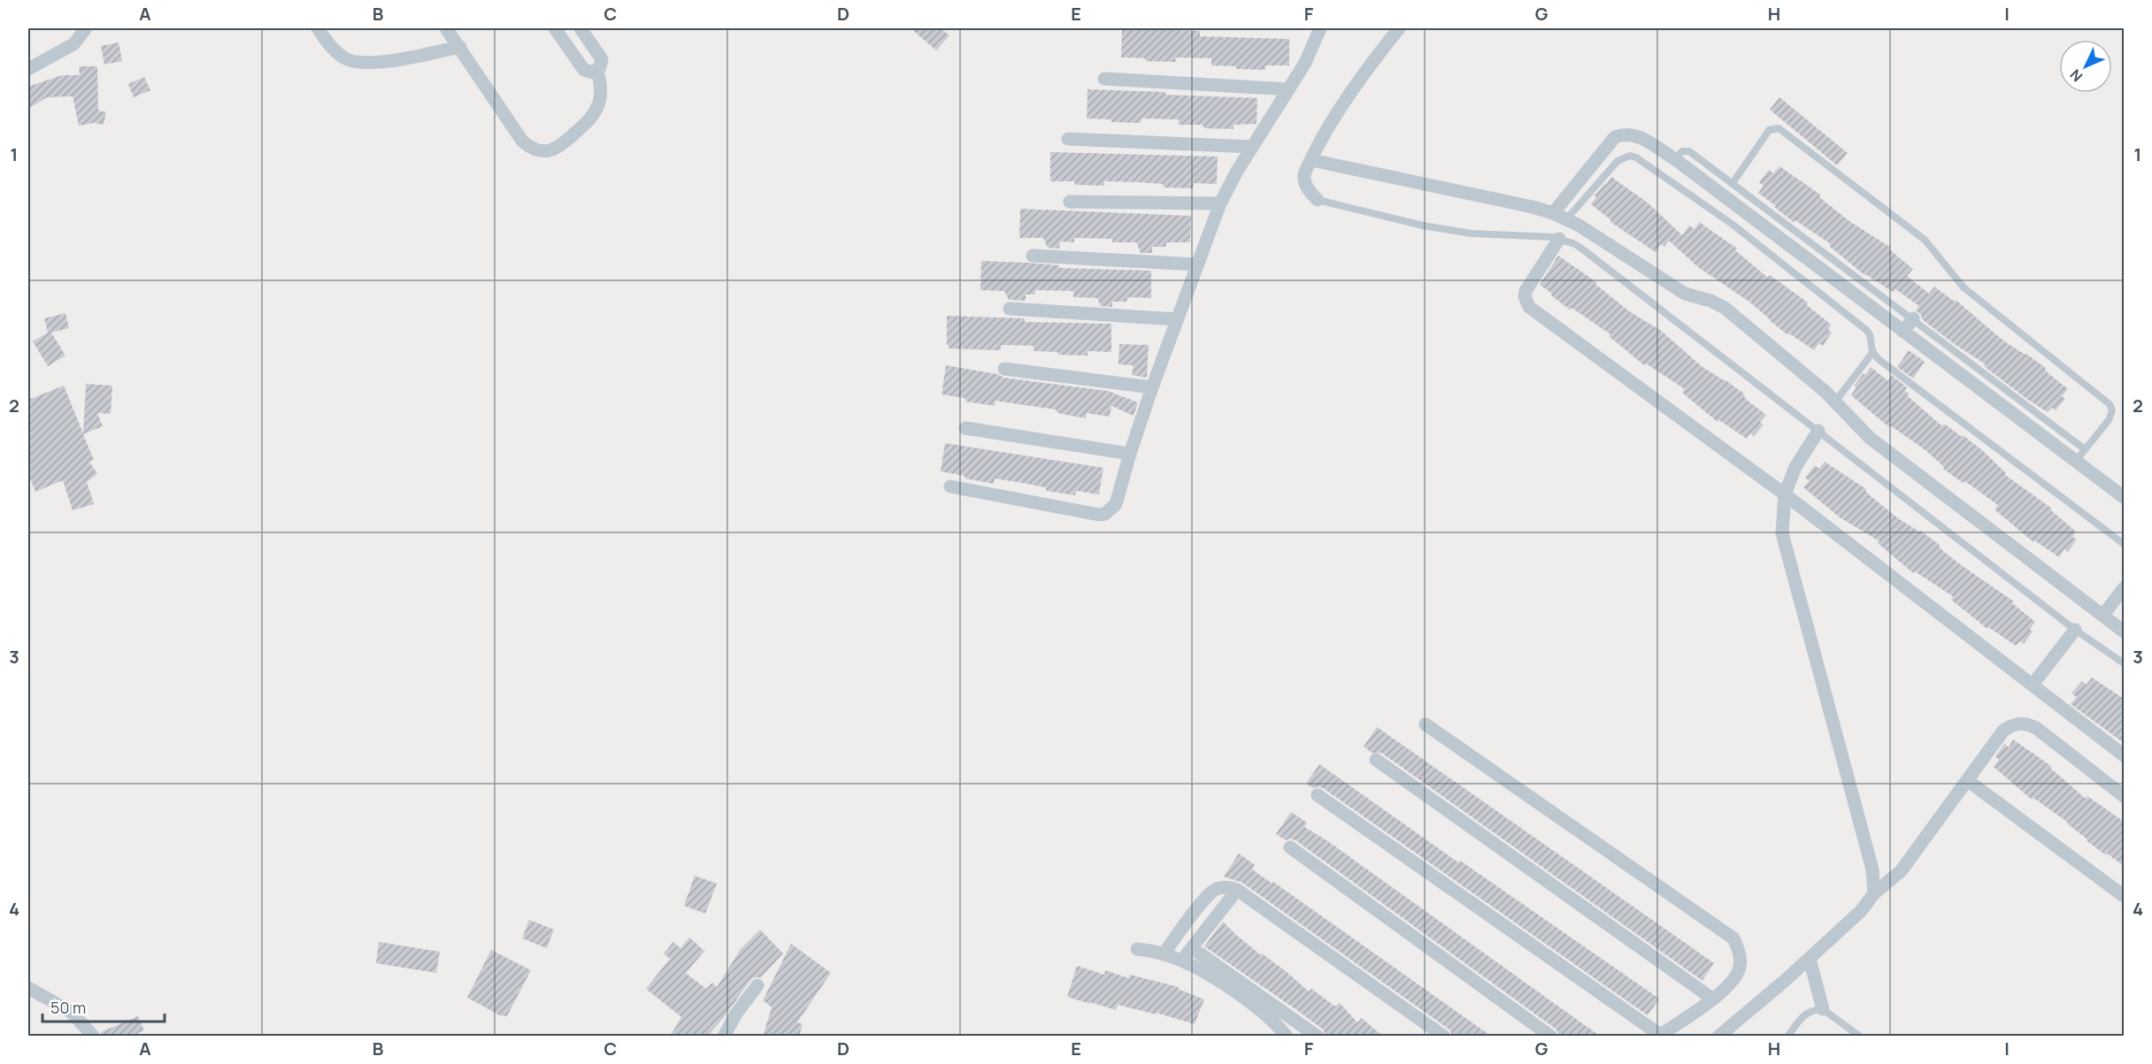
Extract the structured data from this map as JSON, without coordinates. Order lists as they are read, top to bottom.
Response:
{
  "scale_bar": "50 m",
  "north": "bottom left",
  "grid": {
    "columns": [
      "A",
      "B",
      "C",
      "D",
      "E",
      "F",
      "G",
      "H",
      "I"
    ],
    "rows": [
      "1",
      "2",
      "3",
      "4"
    ]
  }
}
